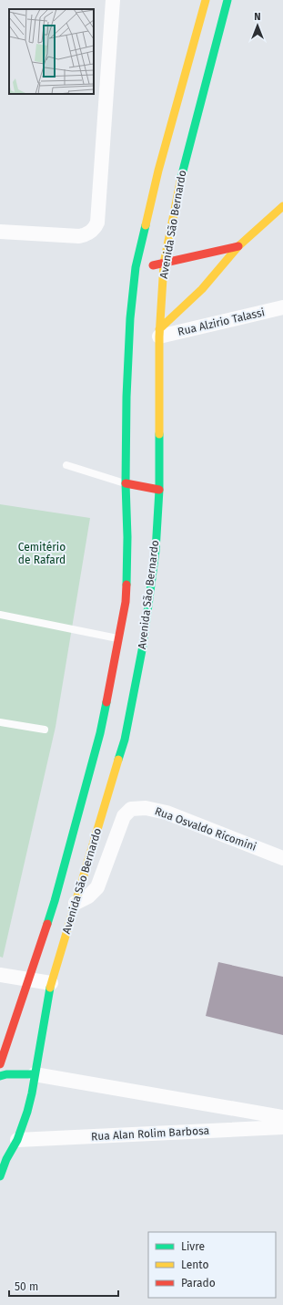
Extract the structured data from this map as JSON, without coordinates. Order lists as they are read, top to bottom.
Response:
{
  "streets": {
    "main road": ["Avenida São Bernardo"],
    "street": ["Rua Alzirio Talassi", "Rua Osvaldo Ricomini", "Rua Alan Rolim Barbosa"]
  },
  "crossings": [
    ["Avenida São Bernardo", "Rua Alzirio Talassi"],
    ["Avenida São Bernardo", "Rua Osvaldo Ricomini"],
    ["Avenida São Bernardo", "Rua Alan Rolim Barbosa"]
  ],
  "parks": ["Cemitério de Rafard"],
  "legend": ["Livre", "Lento", "Parado"],
  "scale_bar": "50 m",
  "north": "top"
}
